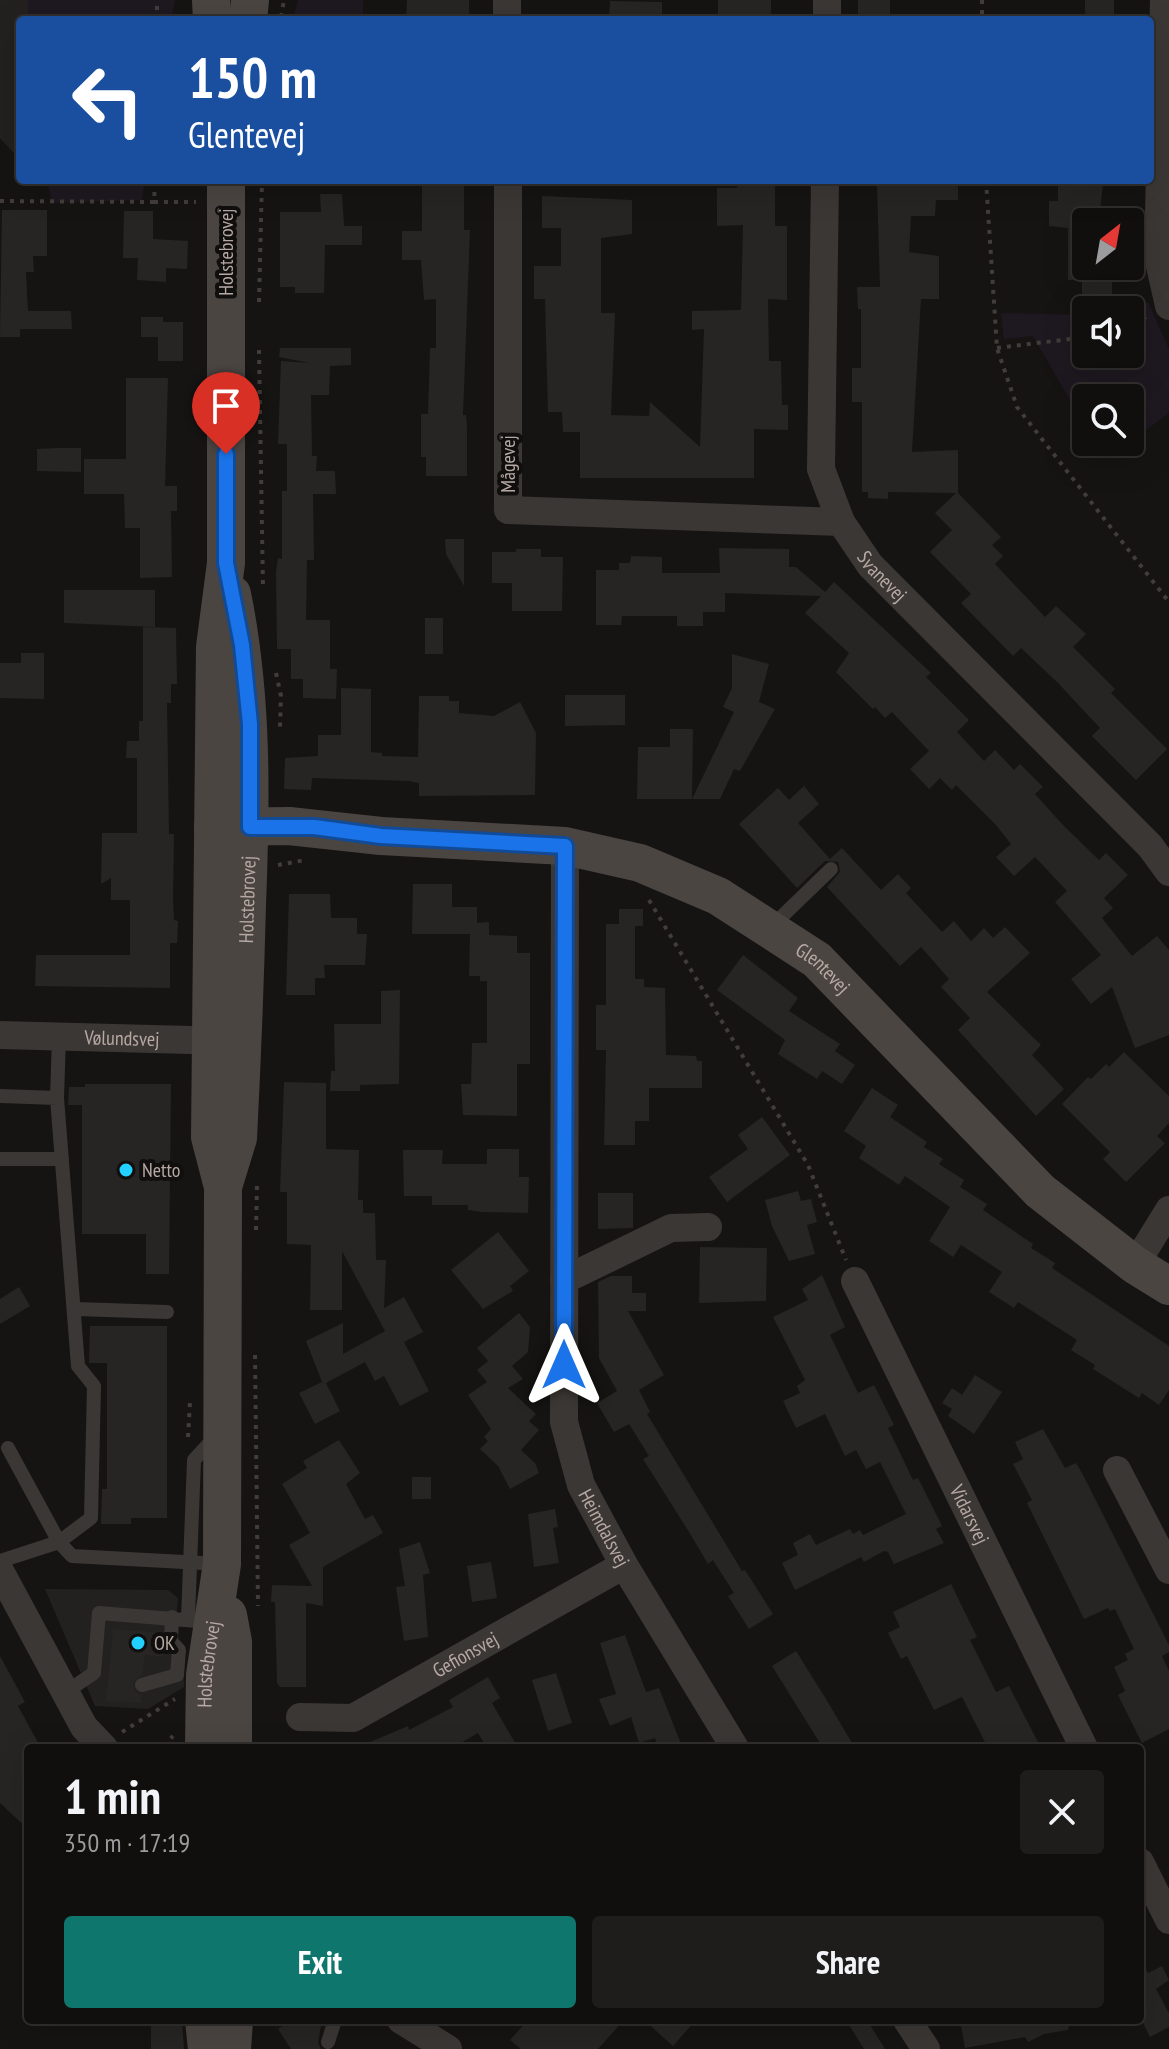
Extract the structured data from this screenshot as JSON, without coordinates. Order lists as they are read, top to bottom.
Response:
{
  "streets": {
    "main road": ["Holstebrovej", "Glentevej"],
    "street": [
      "Mågevej",
      "Svanevej",
      "Vølundsvej",
      "Vidarsvej",
      "Heimdalsvej",
      "Gefionsvej"
    ]
  },
  "crossings": [
    ["Holstebrovej", "Glentevej"],
    ["Holstebrovej", "Vølundsvej"],
    ["Mågevej", "Svanevej"],
    ["Glentevej", "Heimdalsvej"],
    ["Heimdalsvej", "Gefionsvej"]
  ],
  "places": ["Netto", "OK"],
  "north": "top right",
  "page": {
    "turn": ["150 m", "Glentevej"],
    "heading": ["1 min", "350 m · 17:19"],
    "buttons": ["Exit", "Share"]
  }
}
